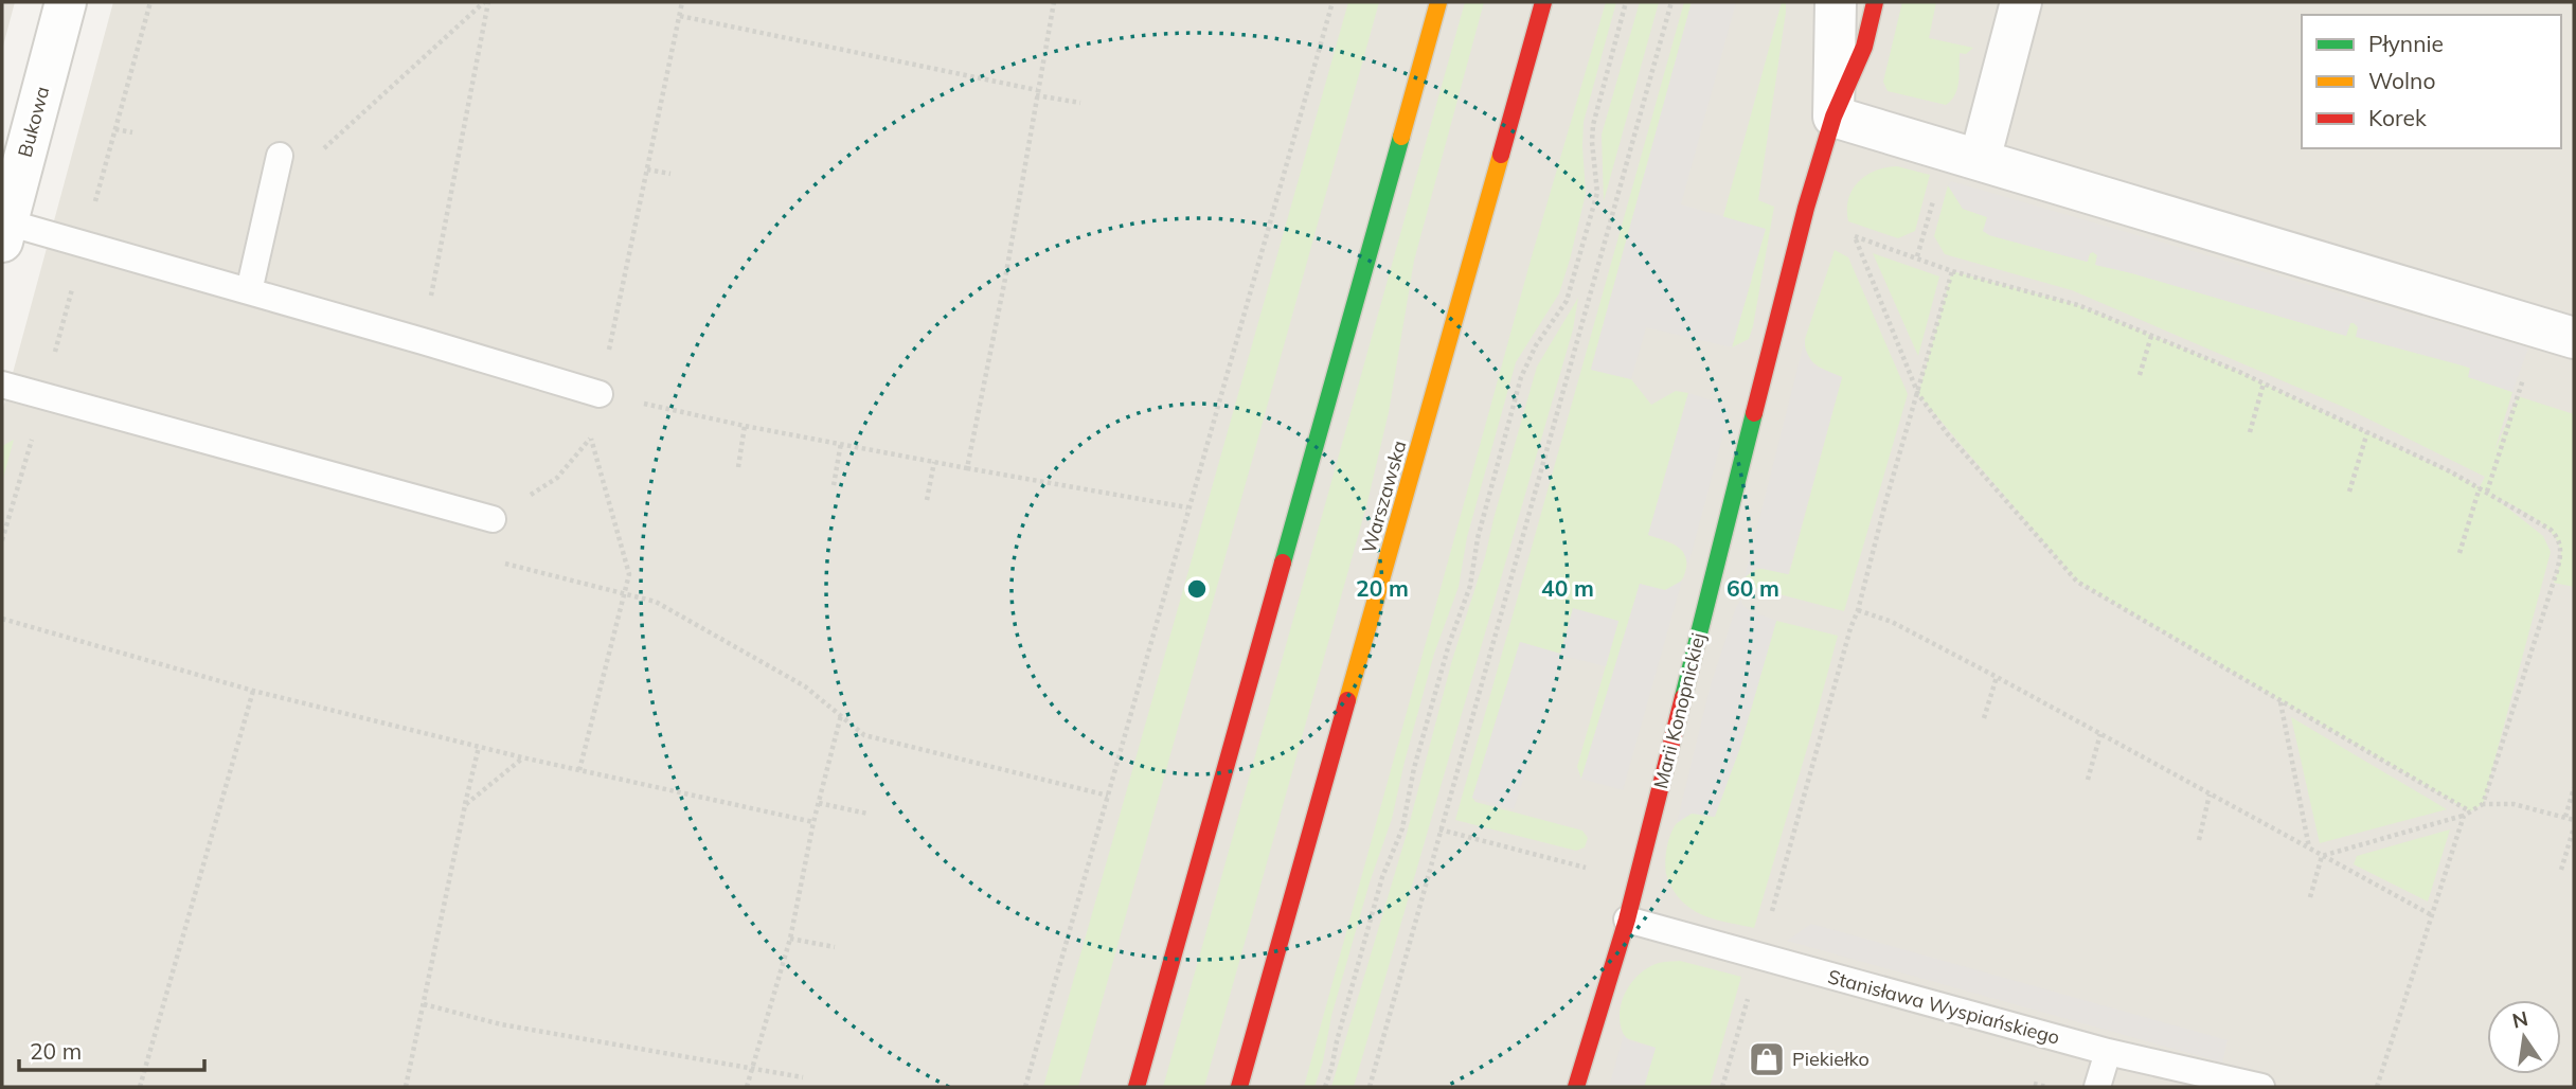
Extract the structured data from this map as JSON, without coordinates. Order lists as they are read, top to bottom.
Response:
{
  "streets": {
    "main road": ["Warszawska", "Marii Konopnickiej"],
    "street": ["Bukowa"],
    "lane": ["Stanisława Wyspiańskiego"]
  },
  "crossings": [
    ["Marii Konopnickiej", "Stanisława Wyspiańskiego"]
  ],
  "places": {
    "shop": ["Piekiełko"]
  },
  "legend": ["Płynnie", "Wolno", "Korek"],
  "scale_bar": "20 m",
  "north": "top",
  "rings": ["20 m", "40 m", "60 m"]
}
